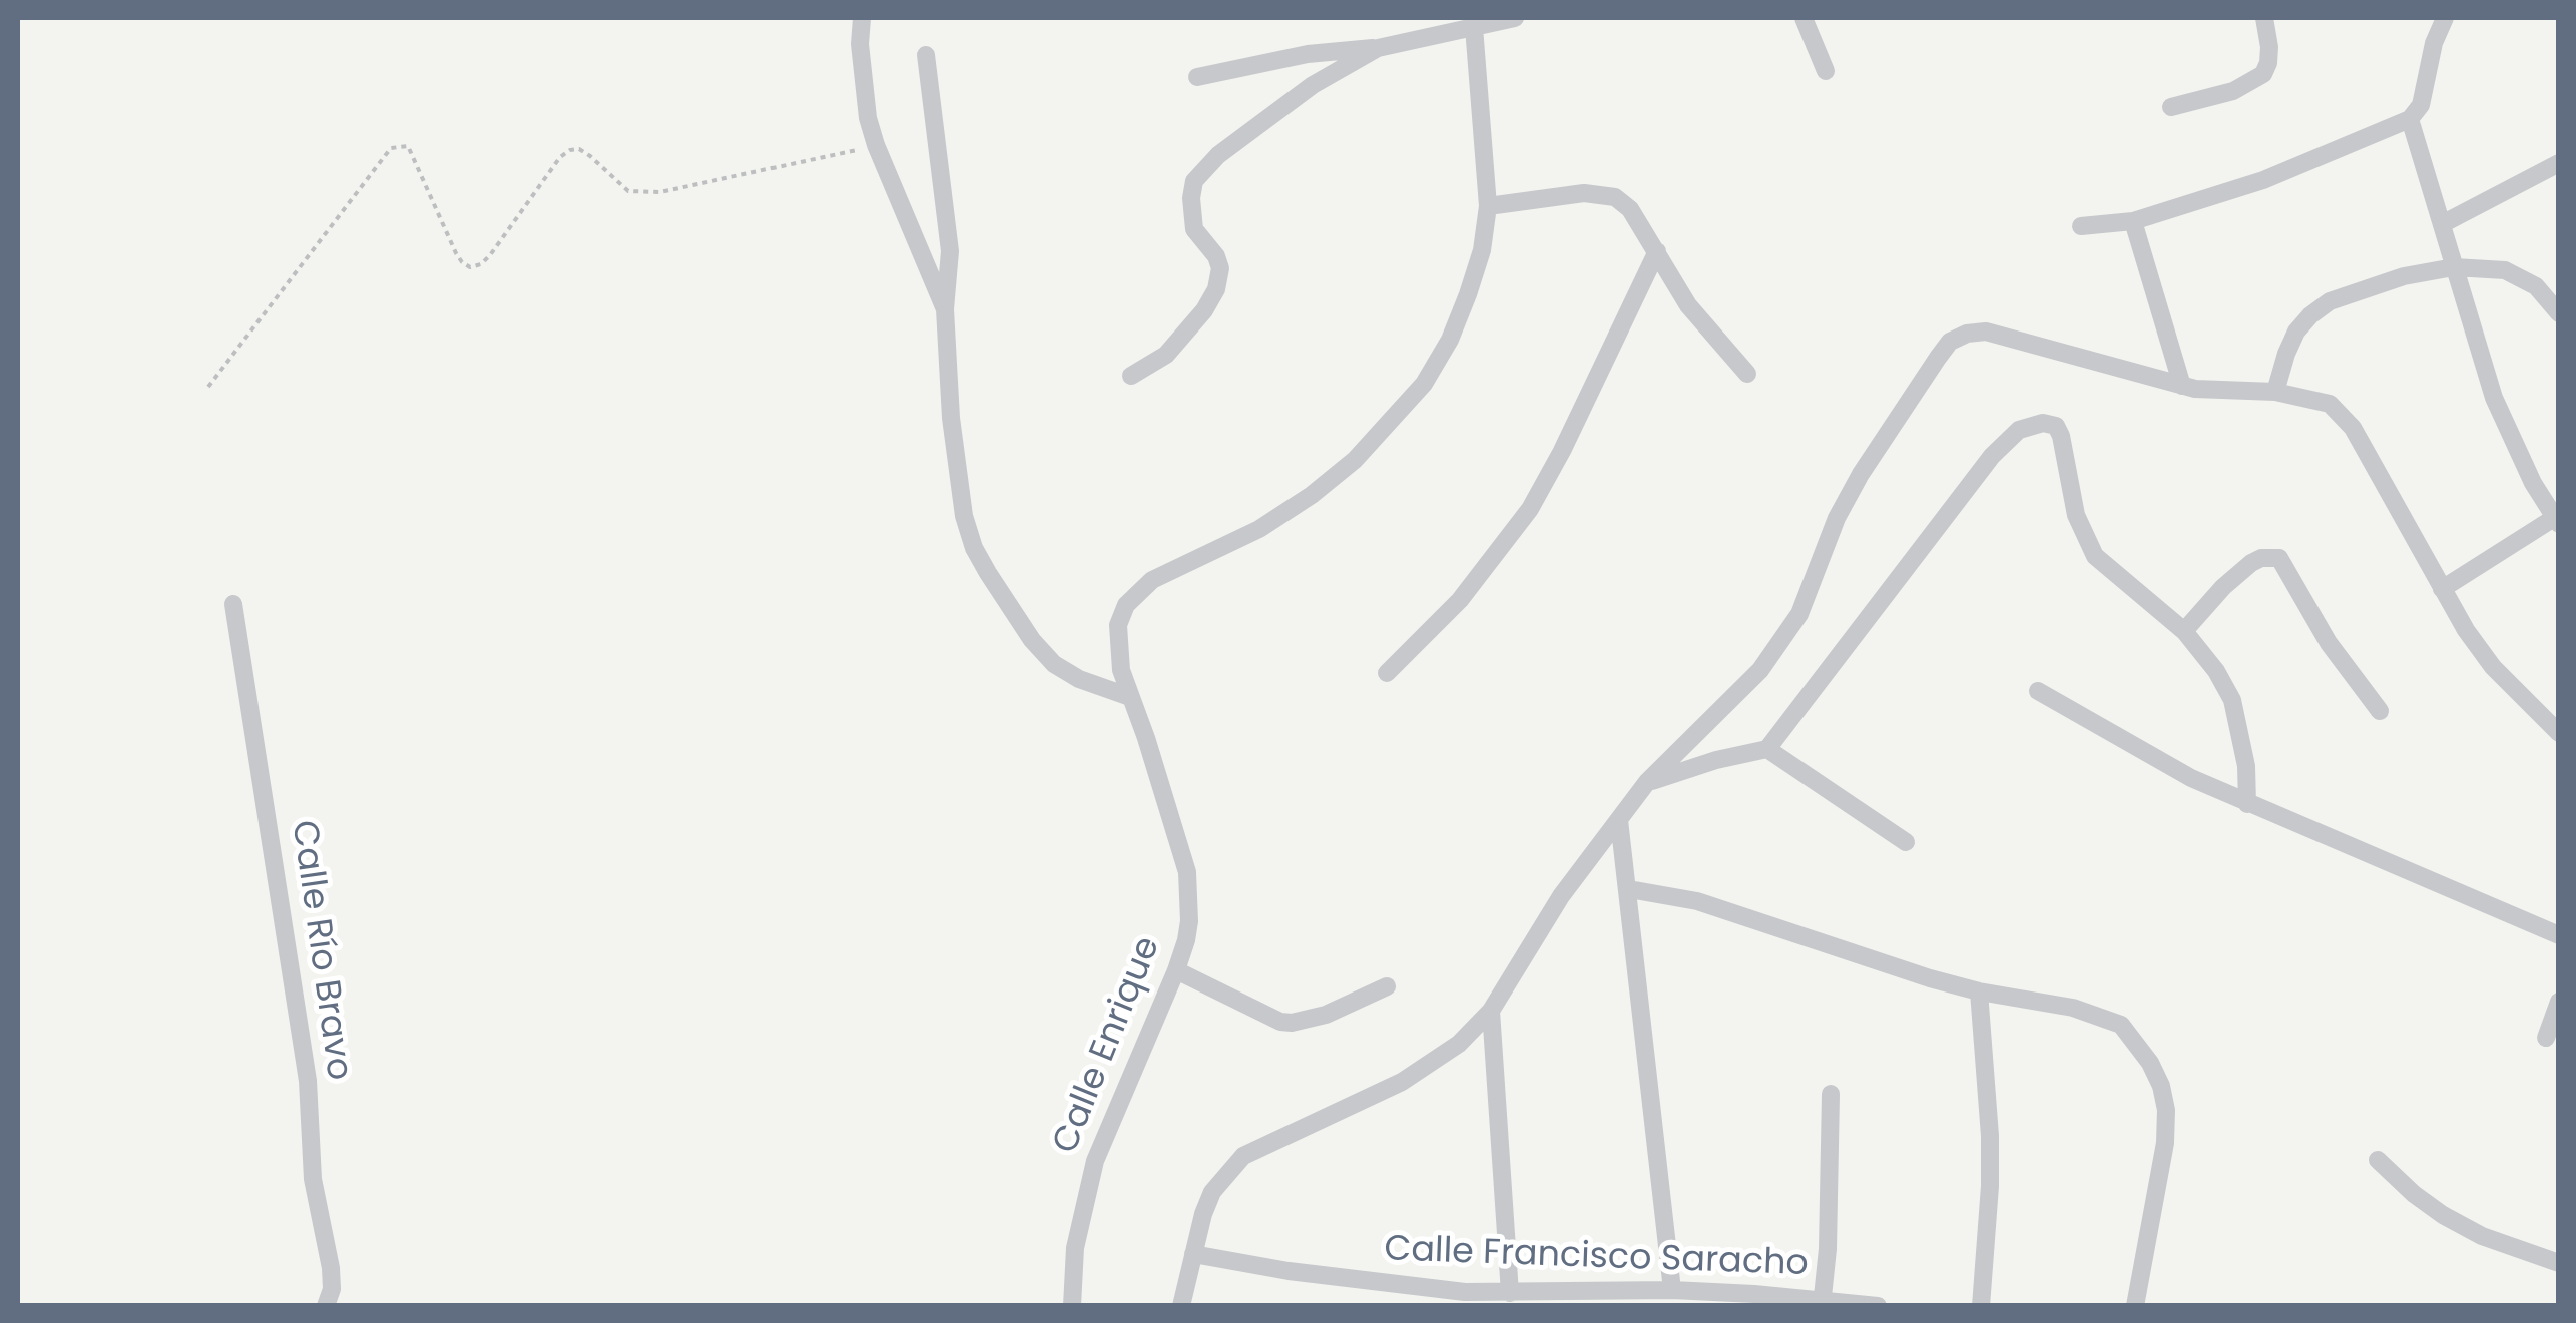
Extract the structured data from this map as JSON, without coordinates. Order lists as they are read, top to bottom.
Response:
{
  "streets": {
    "street": ["Calle Río Bravo", "Calle Enrique", "Calle Francisco Saracho"]
  }
}
